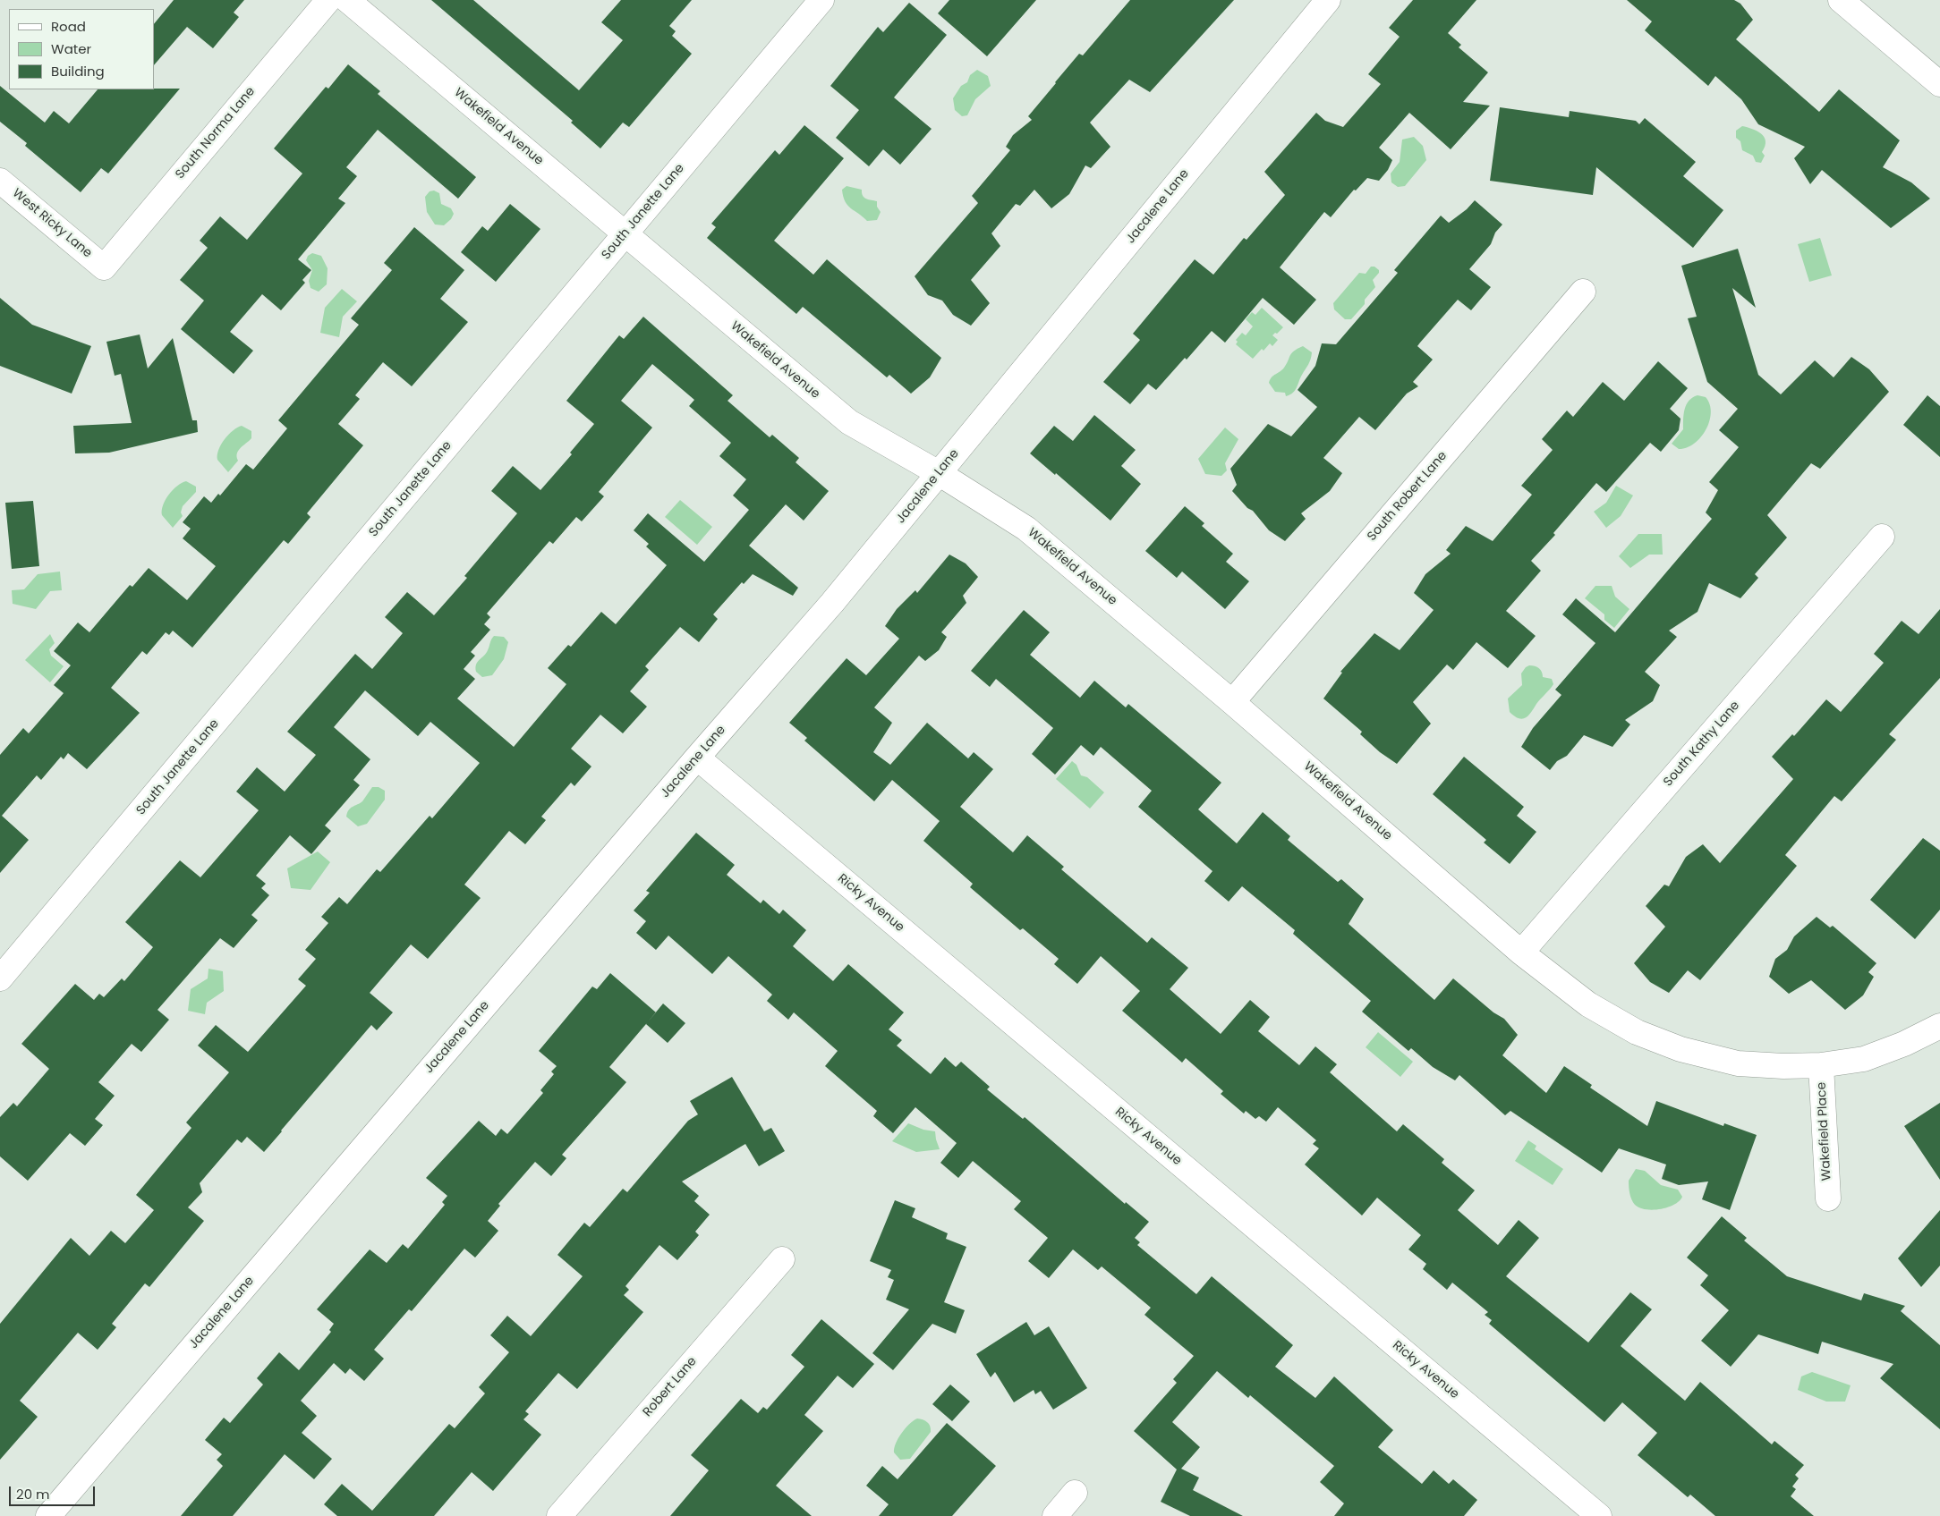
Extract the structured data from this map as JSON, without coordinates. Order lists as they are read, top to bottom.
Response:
{
  "streets": {
    "street": [
      "Wakefield Avenue",
      "South Norma Lane",
      "Jacalene Lane",
      "South Janette Lane",
      "West Ricky Lane",
      "South Robert Lane",
      "South Kathy Lane",
      "Ricky Avenue",
      "Wakefield Place",
      "Robert Lane"
    ]
  },
  "crossings": [
    ["Wakefield Avenue", "Jacalene Lane"],
    ["Wakefield Avenue", "South Janette Lane"],
    ["Wakefield Avenue", "South Robert Lane"],
    ["Wakefield Avenue", "South Kathy Lane"],
    ["Wakefield Avenue", "Wakefield Place"],
    ["South Norma Lane", "West Ricky Lane"],
    ["Jacalene Lane", "Ricky Avenue"]
  ],
  "legend": ["Road", "Water", "Building"],
  "scale_bar": "20 m"
}
